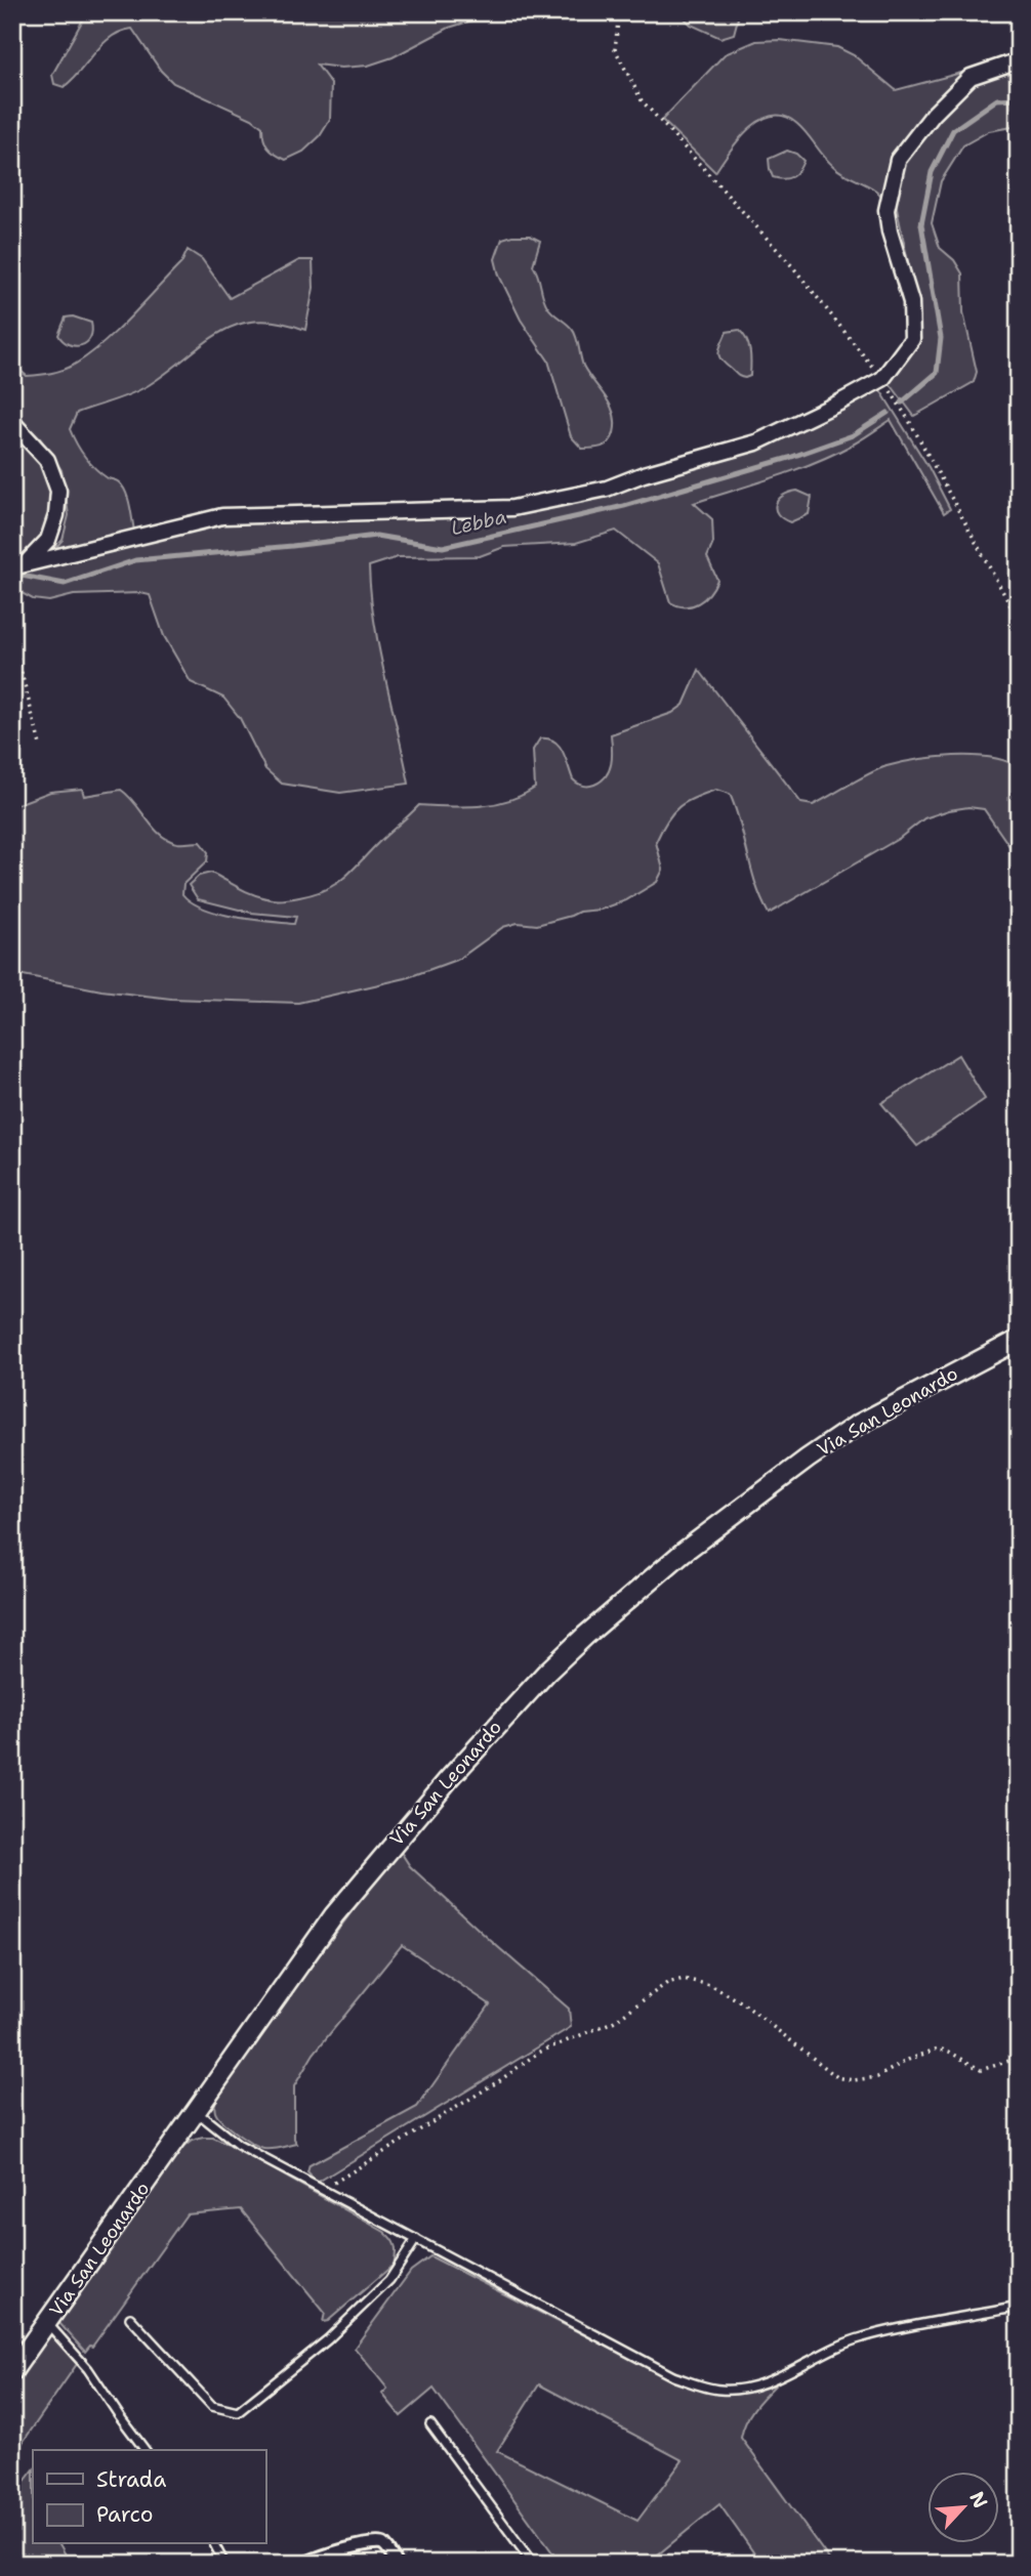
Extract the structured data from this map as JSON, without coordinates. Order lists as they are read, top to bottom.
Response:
{
  "streets": {
    "street": ["Via San Leonardo"]
  },
  "water": ["Lebba"],
  "legend": ["Strada", "Parco"],
  "north": "top right"
}
